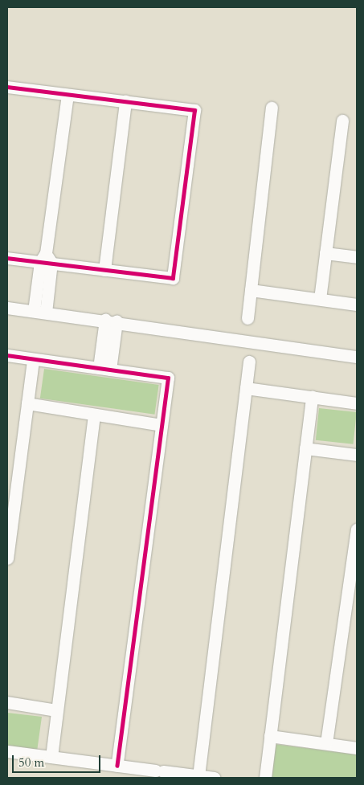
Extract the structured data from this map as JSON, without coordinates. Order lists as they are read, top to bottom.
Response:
{
  "scale_bar": "50 m"
}
